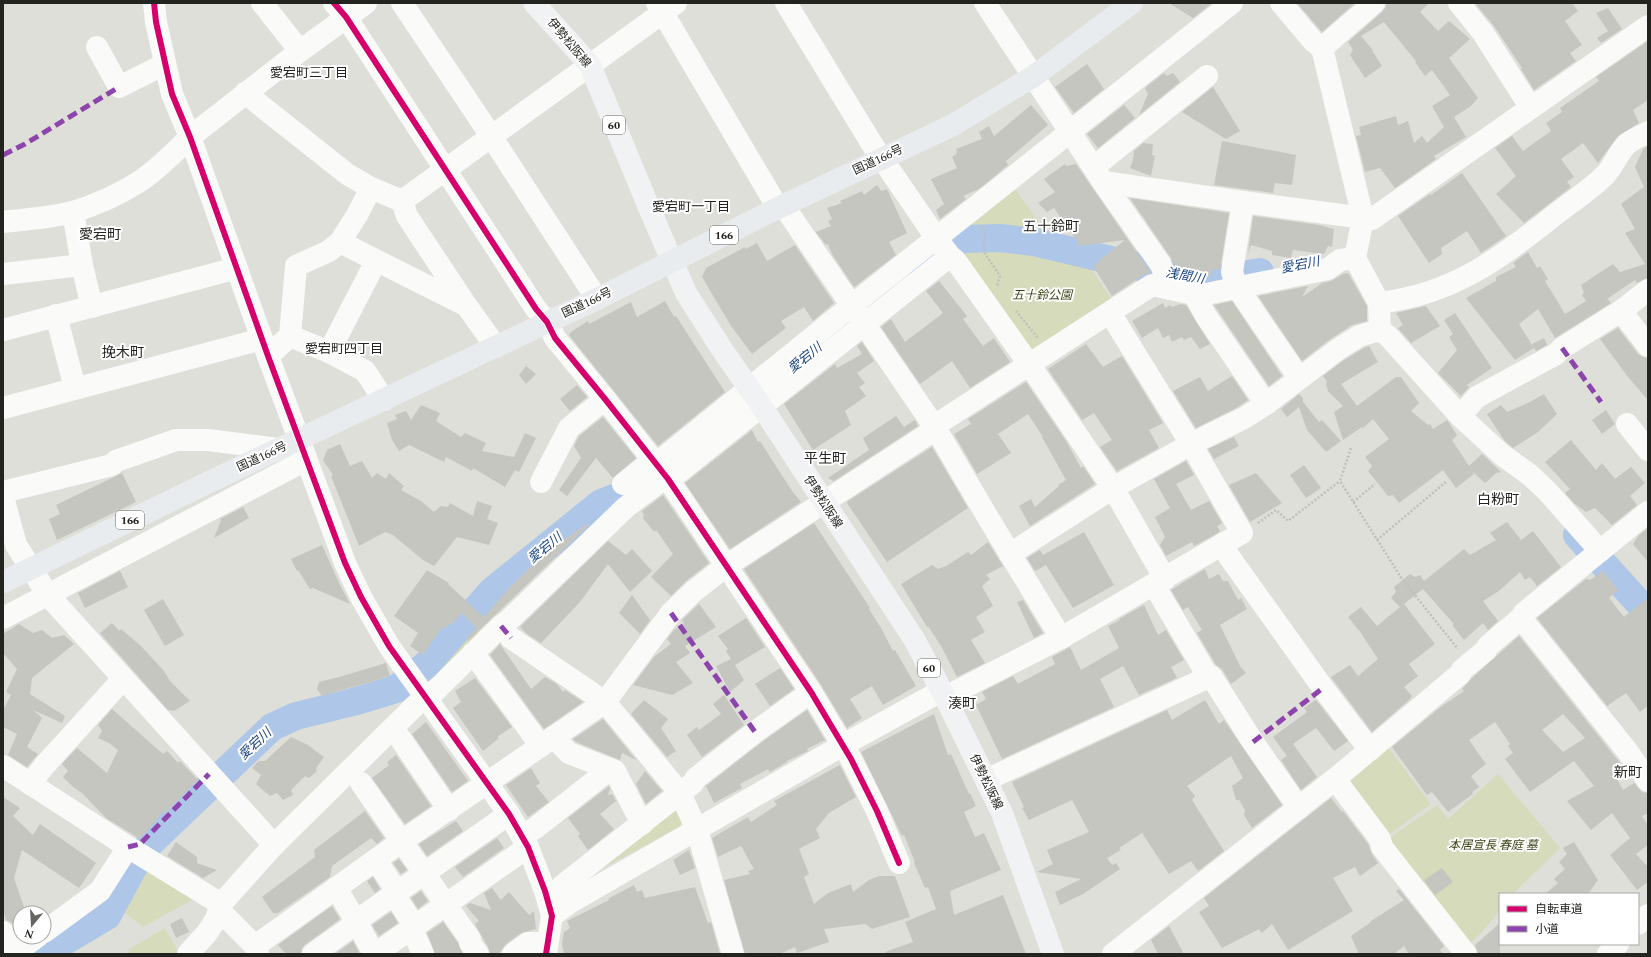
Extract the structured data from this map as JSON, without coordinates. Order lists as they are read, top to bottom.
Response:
{
  "streets": {
    "highway": ["国道166号", "166"],
    "main road": ["伊勢松阪線", "60"]
  },
  "crossings": [
    ["伊勢松阪線", "国道166号"]
  ],
  "districts": [
    "愛宕町三丁目",
    "愛宕町一丁目",
    "五十鈴町",
    "愛宕町",
    "愛宕町四丁目",
    "挽木町",
    "平生町",
    "白粉町",
    "湊町",
    "新町"
  ],
  "water": ["愛宕川", "浅間川"],
  "parks": ["五十鈴公園", "本居宣長 春庭 墓"],
  "legend": ["自転車道", "小道"],
  "north": "bottom"
}
